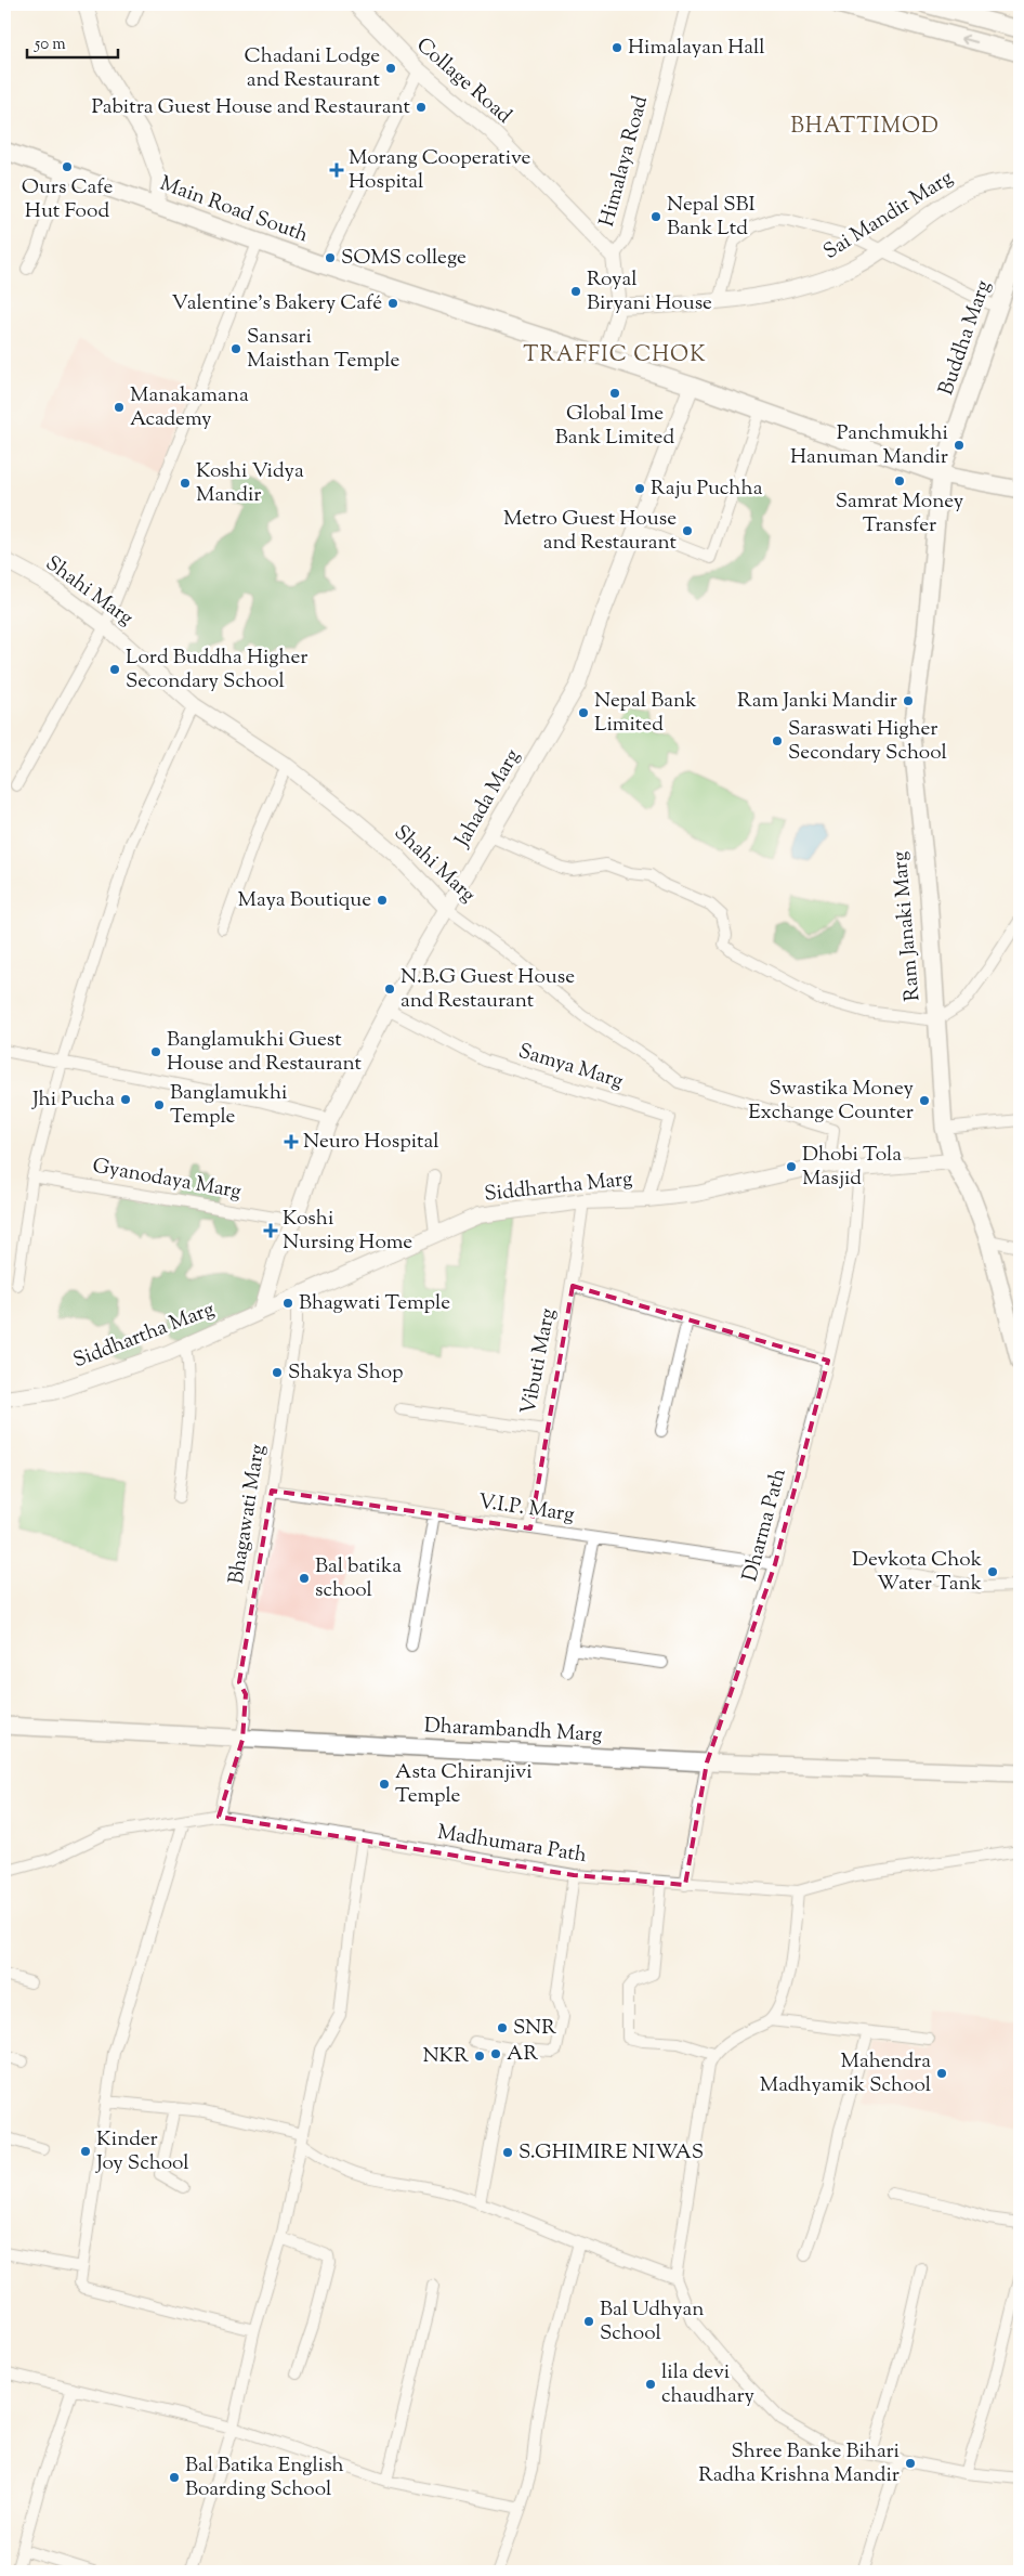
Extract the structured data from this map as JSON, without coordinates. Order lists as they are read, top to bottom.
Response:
{
  "streets": {
    "main road": [
      "Main Road South",
      "Buddha Marg",
      "Ram Janaki Marg",
      "Dharambandh Marg"
    ],
    "street": [
      "Collage Road",
      "Himalaya Road",
      "Sai Mandir Marg",
      "Shahi Marg",
      "Jahada Marg",
      "Samya Marg",
      "Gyanodaya Marg",
      "Siddhartha Marg",
      "Vibuti Marg",
      "V.I.P. Marg",
      "Bhagawati Marg",
      "Dharma Path",
      "Madhumara Path"
    ]
  },
  "crossings": [
    ["Collage Road", "Himalaya Road"],
    ["Himalaya Road", "Main Road South"],
    ["Himalaya Road", "Sai Mandir Marg"],
    ["Main Road South", "Buddha Marg"],
    ["Main Road South", "Jahada Marg"],
    ["Main Road South", "Ram Janaki Marg"],
    ["Buddha Marg", "Ram Janaki Marg"],
    ["Shahi Marg", "Jahada Marg"],
    ["Shahi Marg", "Siddhartha Marg"],
    ["Jahada Marg", "Samya Marg"],
    ["Jahada Marg", "Gyanodaya Marg"],
    ["Jahada Marg", "Siddhartha Marg"],
    ["Ram Janaki Marg", "Siddhartha Marg"],
    ["Samya Marg", "Siddhartha Marg"],
    ["Siddhartha Marg", "Vibuti Marg"],
    ["Siddhartha Marg", "Bhagawati Marg"],
    ["Siddhartha Marg", "Dharma Path"],
    ["Vibuti Marg", "V.I.P. Marg"],
    ["V.I.P. Marg", "Bhagawati Marg"],
    ["V.I.P. Marg", "Dharma Path"],
    ["Bhagawati Marg", "Dharambandh Marg"],
    ["Bhagawati Marg", "Madhumara Path"],
    ["Dharma Path", "Dharambandh Marg"],
    ["Dharma Path", "Madhumara Path"]
  ],
  "districts": ["BHATTIMOD", "TRAFFIC CHOK"],
  "places": {
    "other": [
      "Himalayan Hall",
      "Chadani Lodge and Restaurant",
      "Pabitra Guest House and Restaurant",
      "Ours Cafe Hut Food",
      "Nepal SBI Bank Ltd",
      "SOMS college",
      "Royal Biryani House",
      "Valentine's Bakery Café",
      "Sansari Maisthan Temple",
      "Global Ime Bank Limited",
      "Manakamana Academy",
      "Panchmukhi Hanuman Mandir",
      "Samrat Money Transfer",
      "Koshi Vidya Mandir",
      "Raju Puchha",
      "Metro Guest House and Restaurant",
      "Lord Buddha Higher Secondary School",
      "Ram Janki Mandir",
      "Nepal Bank Limited",
      "Saraswati Higher Secondary School",
      "Maya Boutique",
      "N.B.G Guest House and Restaurant",
      "Banglamukhi Guest House and Restaurant",
      "Jhi Pucha",
      "Swastika Money Exchange Counter",
      "Banglamukhi Temple",
      "Dhobi Tola Masjid",
      "Bhagwati Temple",
      "Shakya Shop",
      "Devkota Chok Water Tank",
      "Bal batika school",
      "Asta Chiranjivi Temple",
      "SNR",
      "AR",
      "NKR",
      "Mahendra Madhyamik School",
      "Kinder Joy School",
      "S.GHIMIRE NIWAS",
      "Bal Udhyan School",
      "lila devi chaudhary",
      "Shree Banke Bihari Radha Krishna Mandir",
      "Bal Batika English Boarding School"
    ],
    "health": ["Morang Cooperative Hospital", "Neuro Hospital", "Koshi Nursing Home"]
  },
  "scale_bar": "50 m"
}
